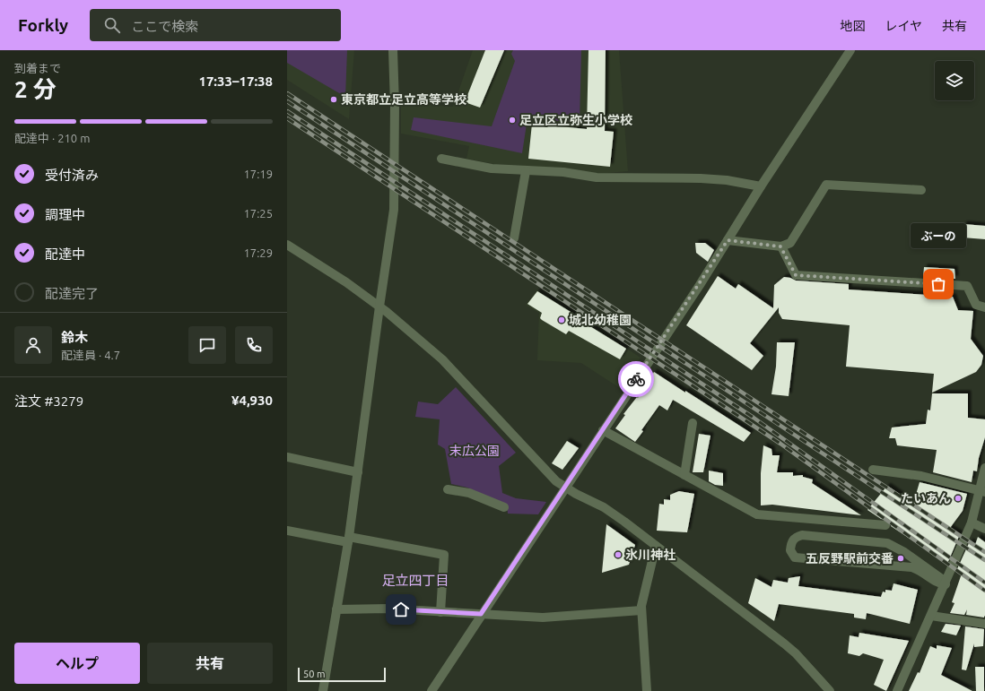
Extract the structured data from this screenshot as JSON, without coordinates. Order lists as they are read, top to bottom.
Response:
{
  "districts": ["足立四丁目"],
  "parks": ["末広公園"],
  "places": [
    "東京都立足立高等学校",
    "足立区立弥生小学校",
    "ぶーの",
    "城北幼稚園",
    "たいあん",
    "氷川神社",
    "五反野駅前交番"
  ],
  "scale_bar": "50 m",
  "page": {
    "header": "Forkly",
    "search": "ここで検索",
    "nav": ["地図", "レイヤ", "共有"],
    "heading": ["2 分", "到着まで", "17:33–17:38"],
    "panel": [
      "鈴木",
      "配達員 · 4.7",
      "注文 #3279",
      "¥4,930"
    ],
    "bar": "配達中 · 210 m",
    "list": [
      ["受付済み", "17:19"],
      ["調理中", "17:25"],
      ["配達中", "17:29"],
      "配達完了"
    ],
    "bubble": "ぶーの",
    "buttons": ["ヘルプ", "共有"],
    "scale": "50 m"
  }
}
